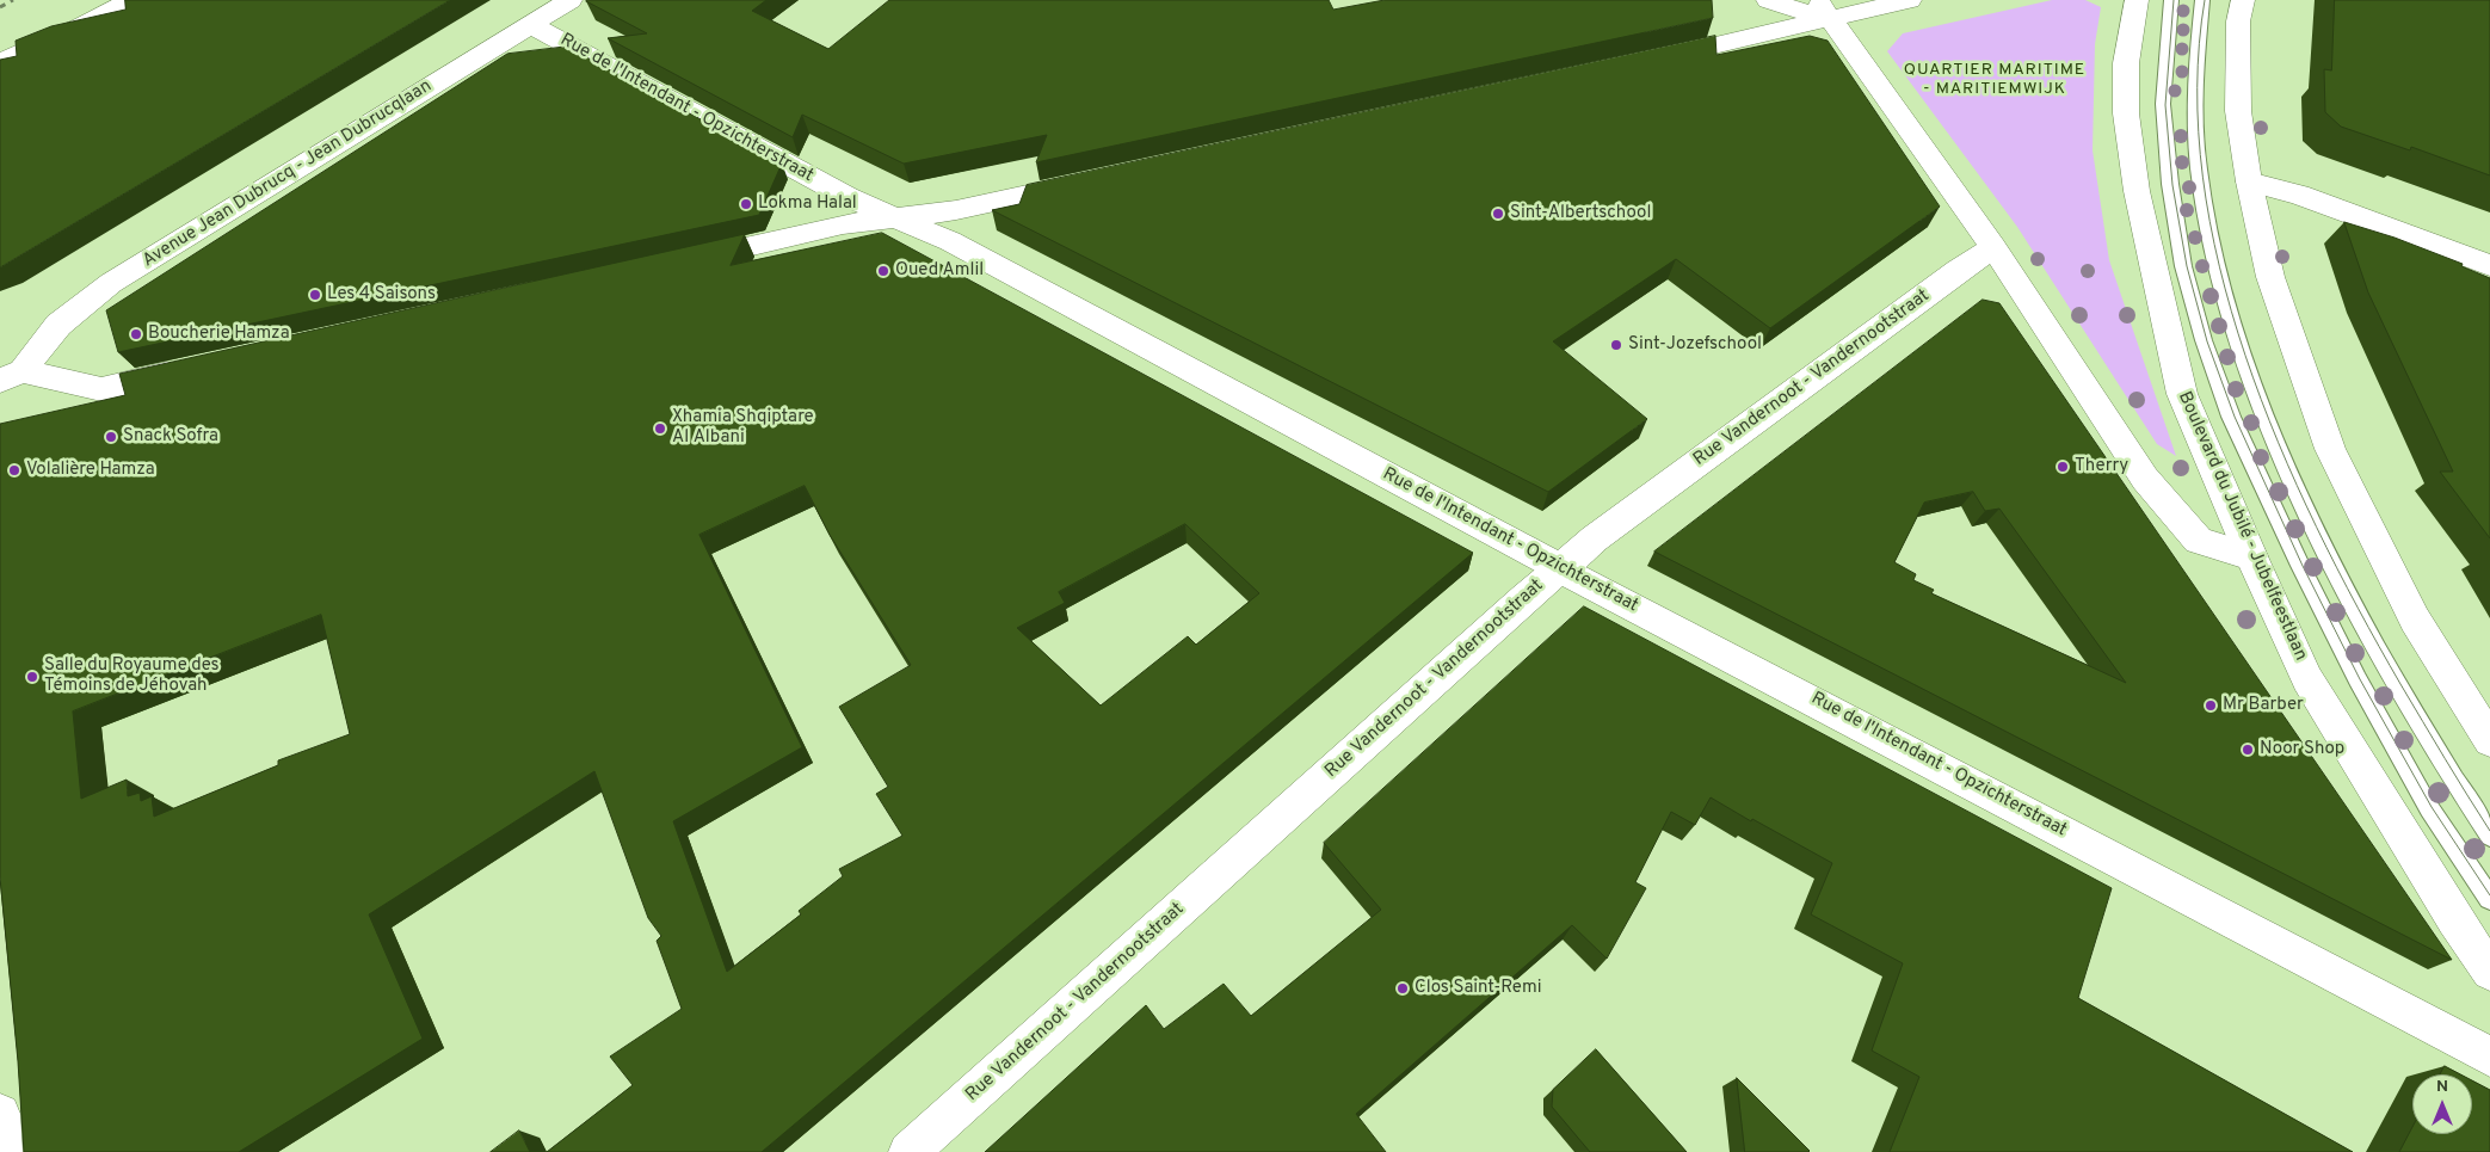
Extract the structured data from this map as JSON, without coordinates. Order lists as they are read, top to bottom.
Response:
{
  "streets": {
    "street": [
      "Rue de l'Intendant - Opzichterstraat",
      "Avenue Jean Dubrucq - Jean Dubrucqlaan",
      "Rue Vandernoot - Vandernootstraat",
      "Boulevard du Jubilé - Jubelfeestlaan"
    ]
  },
  "crossings": [
    ["Rue de l'Intendant - Opzichterstraat", "Avenue Jean Dubrucq - Jean Dubrucqlaan"],
    ["Rue de l'Intendant - Opzichterstraat", "Rue Vandernoot - Vandernootstraat"]
  ],
  "districts": ["QUARTIER MARITIME - MARITIEMWIJK"],
  "places": [
    "Lokma Halal",
    "Sint-Albertschool",
    "Oued Amlil",
    "Les 4 Saisons",
    "Boucherie Hamza",
    "Sint-Jozefschool",
    "Xhamia Shqiptare Al Albani",
    "Snack Sofra",
    "Therry",
    "Volalière Hamza",
    "Salle du Royaume des Témoins de Jéhovah",
    "Mr Barber",
    "Noor Shop",
    "Clos Saint-Remi"
  ],
  "north": "top"
}
